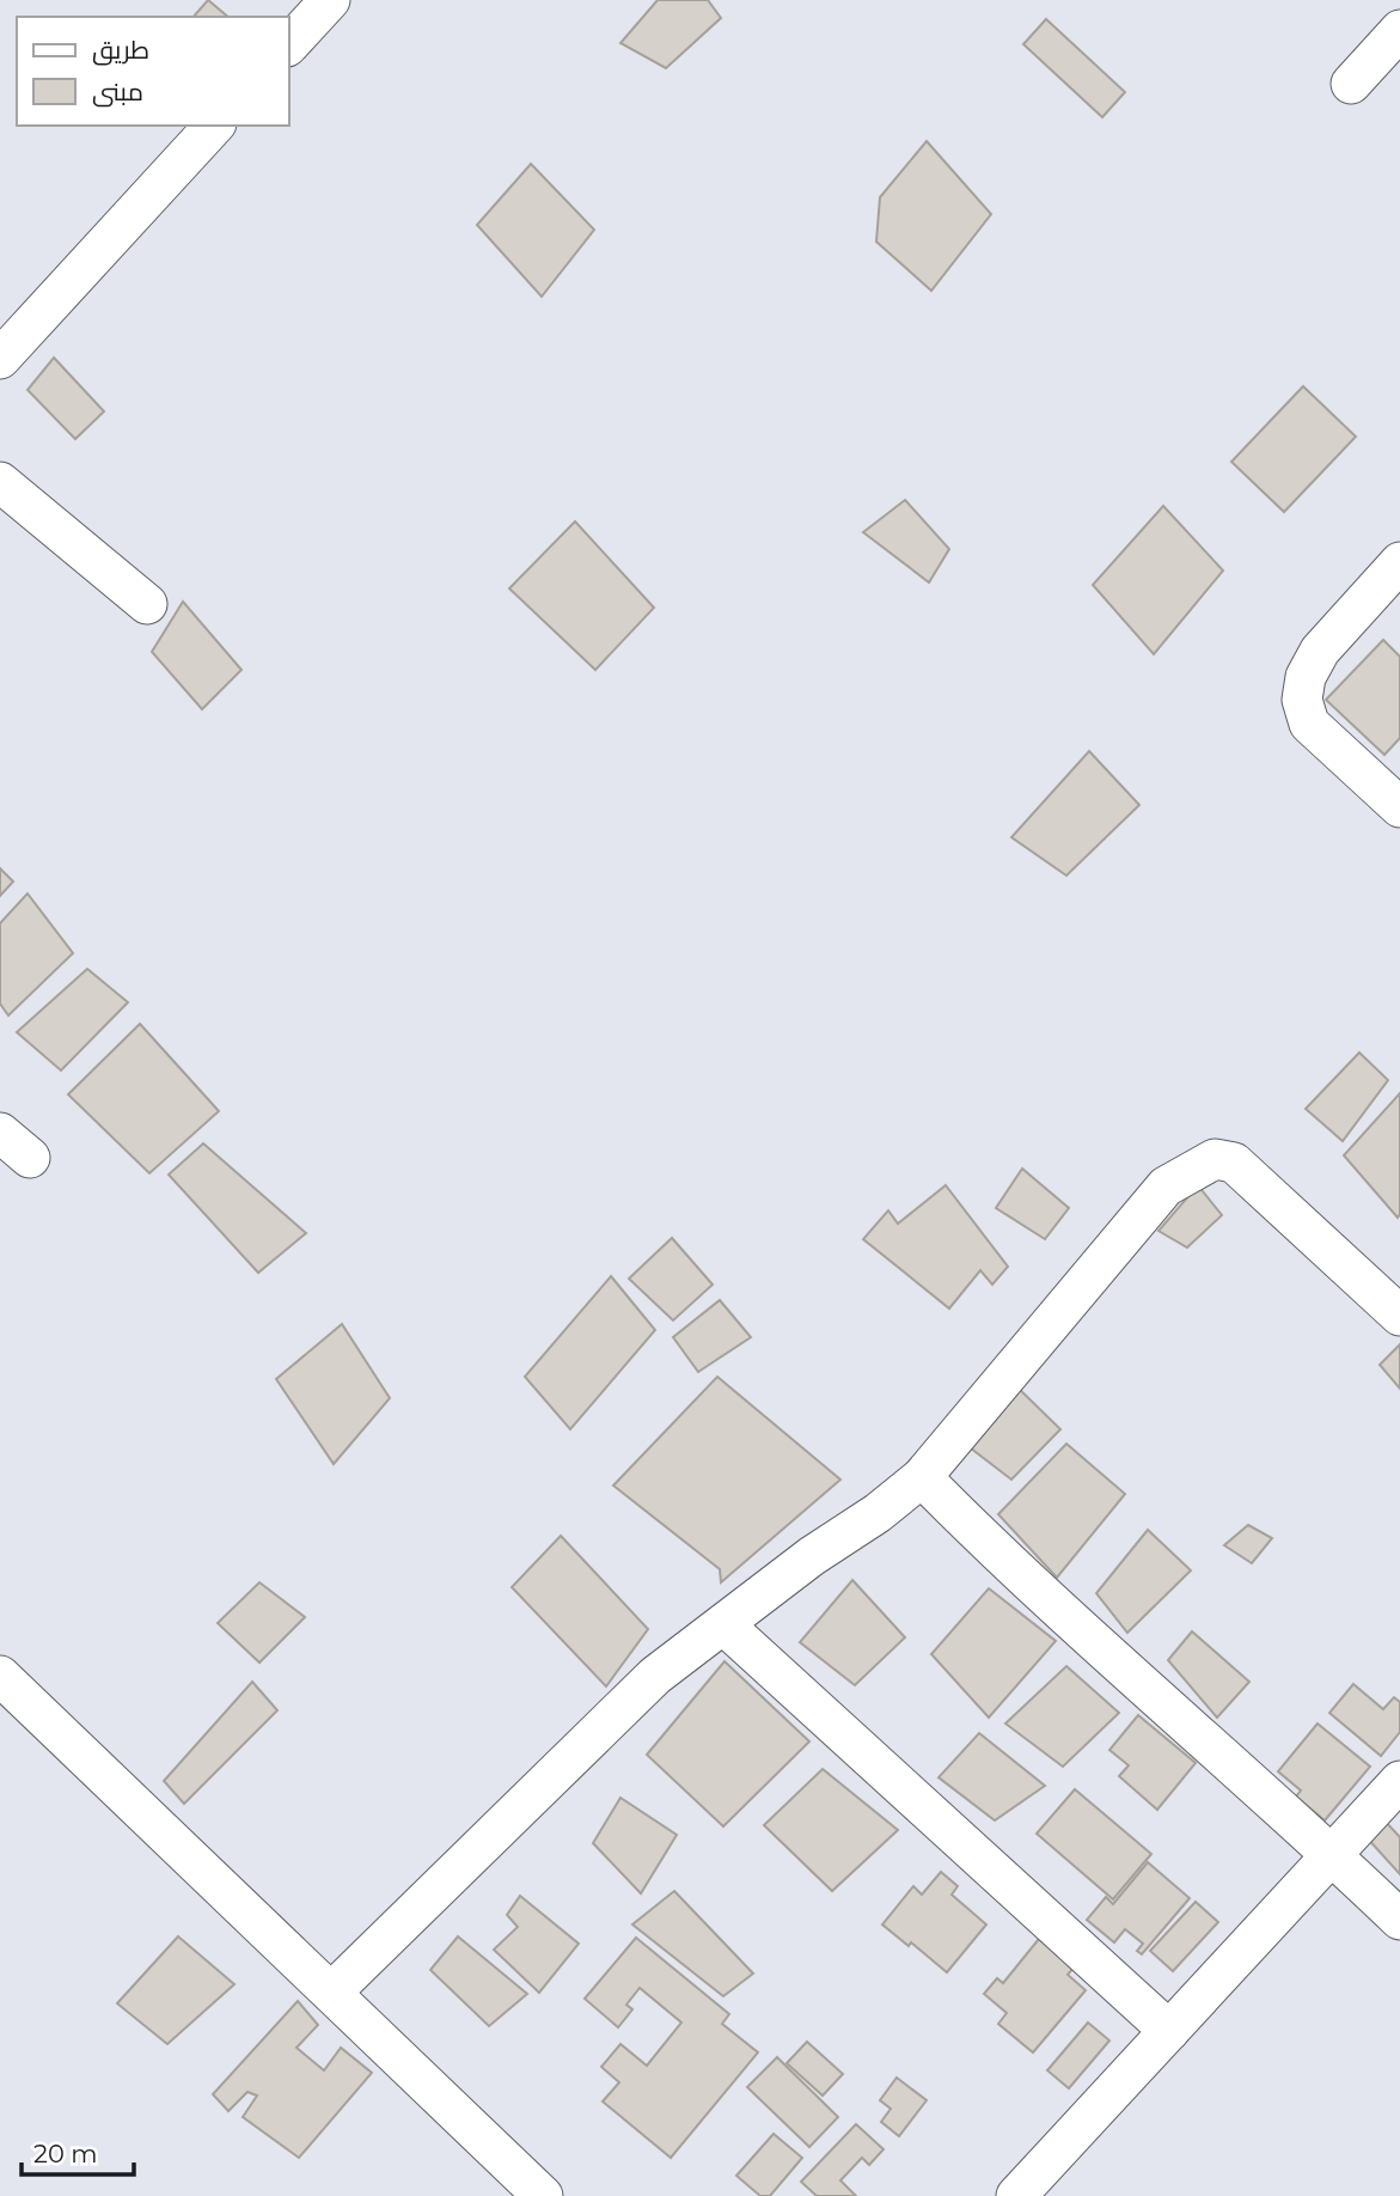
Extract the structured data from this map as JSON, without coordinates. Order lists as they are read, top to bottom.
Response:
{
  "legend": ["طريق", "مبنى"],
  "scale_bar": "20 m"
}
